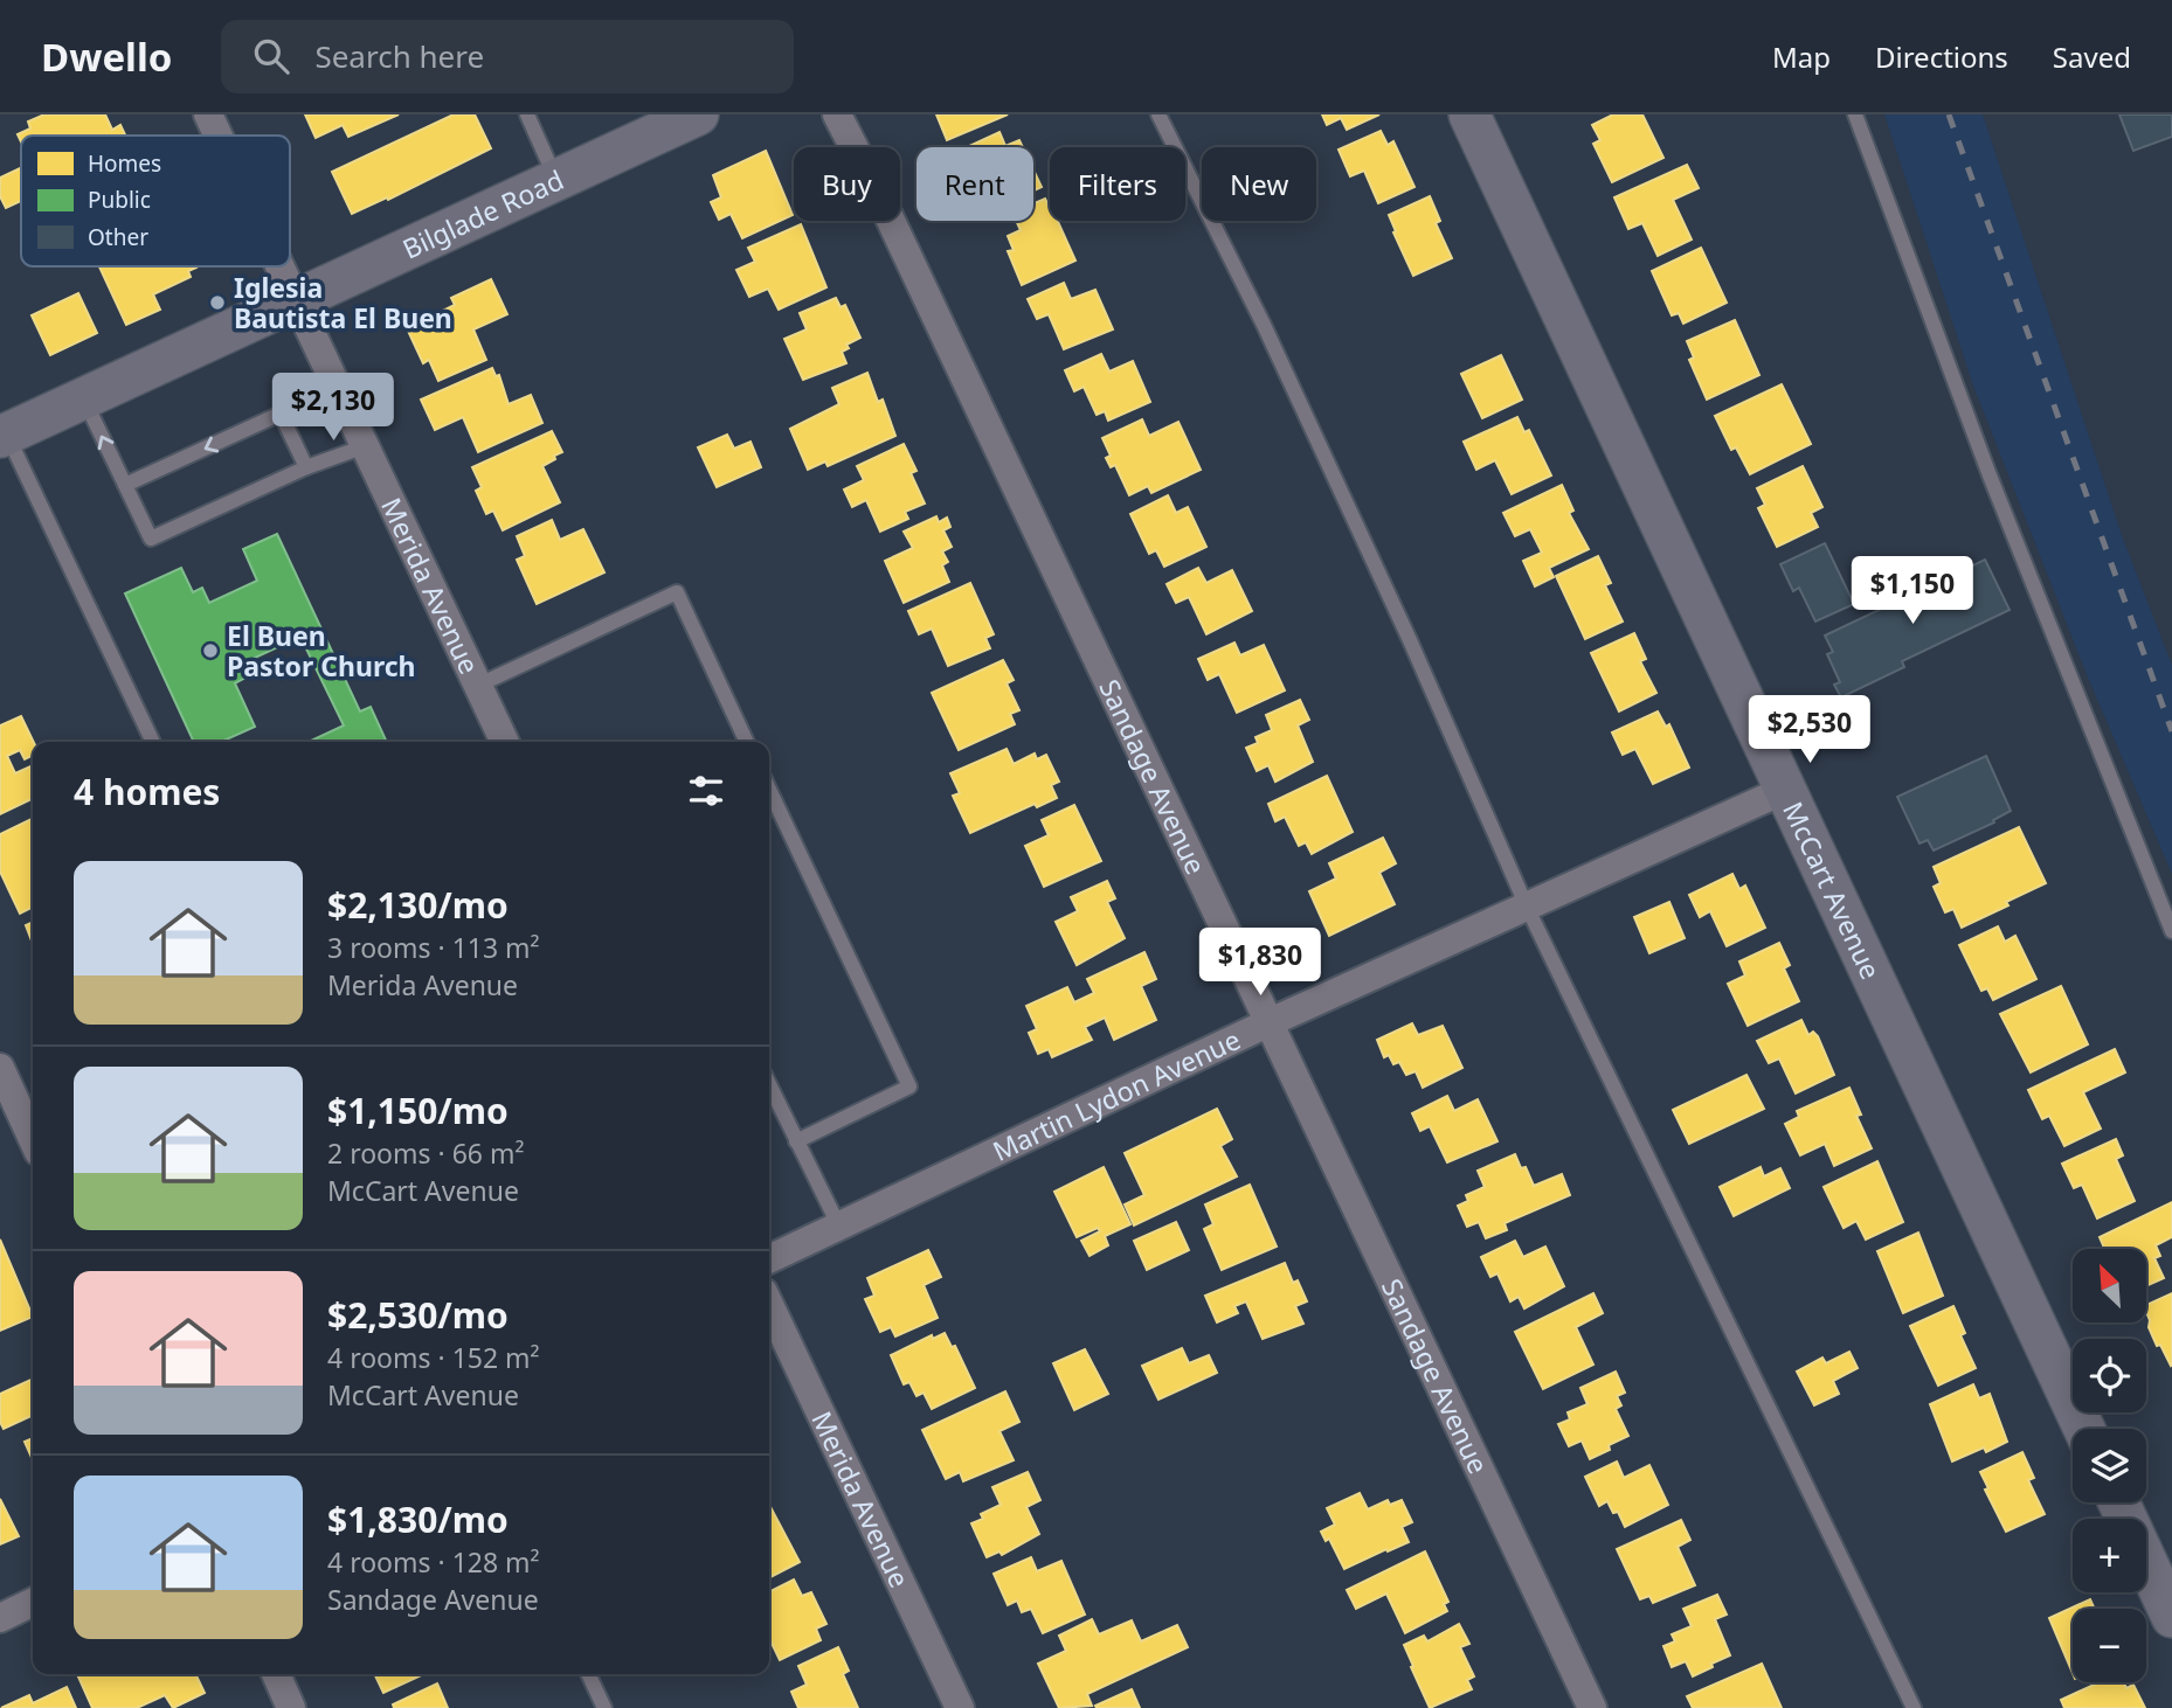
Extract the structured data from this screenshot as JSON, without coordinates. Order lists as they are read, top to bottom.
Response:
{
  "streets": {
    "main road": ["Bilglade Road", "McCart Avenue"],
    "street": ["Merida Avenue", "Sandage Avenue", "Martin Lydon Avenue"]
  },
  "crossings": [
    ["Bilglade Road", "Merida Avenue"],
    ["Sandage Avenue", "Martin Lydon Avenue"],
    ["McCart Avenue", "Martin Lydon Avenue"]
  ],
  "places": ["Iglesia Bautista El Buen", "El Buen Pastor Church"],
  "legend": ["Homes", "Public", "Other"],
  "north": "top left",
  "page": {
    "header": "Dwello",
    "search": "Search here",
    "nav": ["Map", "Directions", "Saved"],
    "chip": [
      "Buy",
      "Rent",
      "Filters",
      "New"
    ],
    "price": [
      "$2,130",
      "$1,150",
      "$2,530",
      "$1,830"
    ],
    "heading": "4 homes",
    "list": [
      {
        "name": "$2,130/mo",
        "note": "3 rooms · 113 m² · Merida Avenue"
      },
      {
        "name": "$1,150/mo",
        "note": "2 rooms · 66 m² · McCart Avenue"
      },
      {
        "name": "$2,530/mo",
        "note": "4 rooms · 152 m² · McCart Avenue"
      },
      {
        "name": "$1,830/mo",
        "note": "4 rooms · 128 m² · Sandage Avenue"
      }
    ],
    "map_buttons": ["+", "−"]
  }
}
